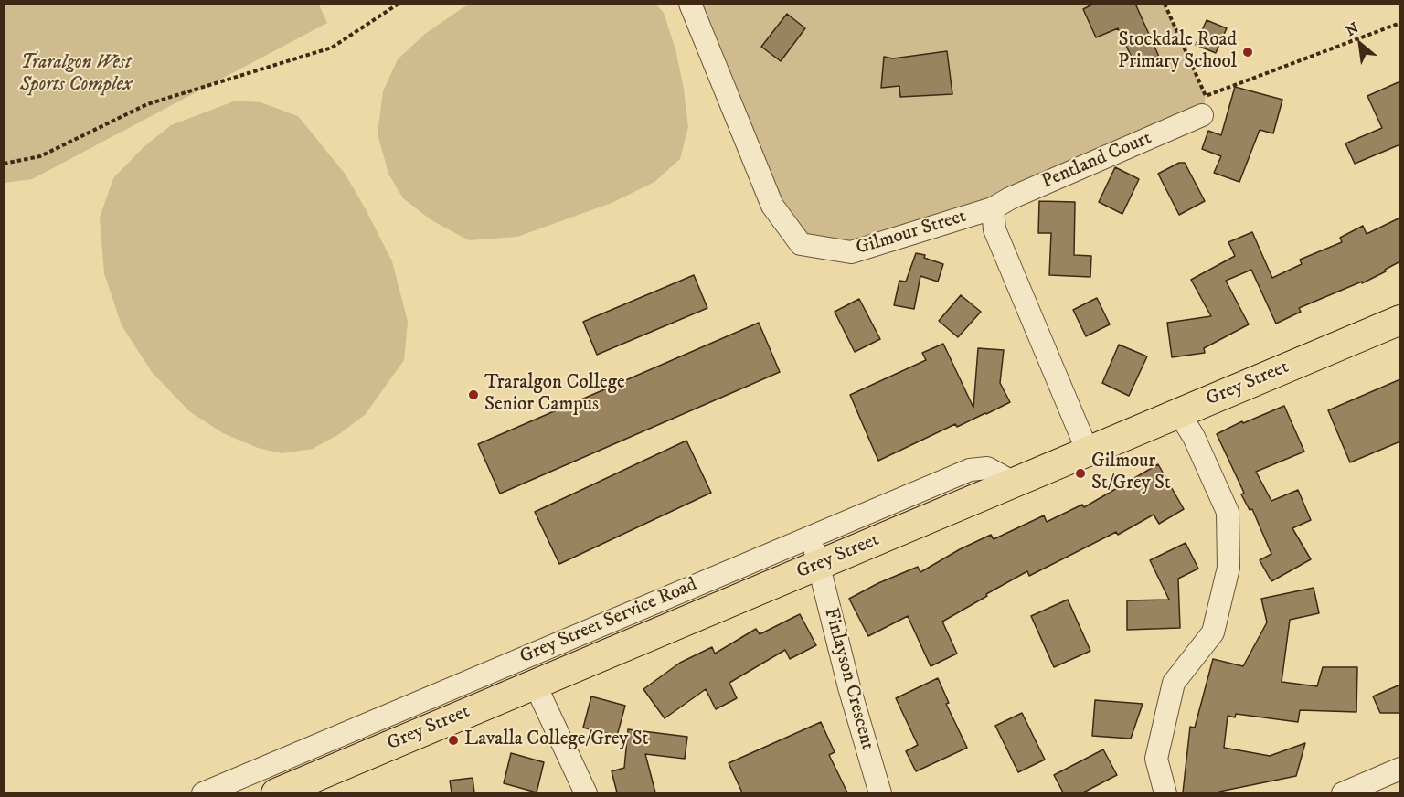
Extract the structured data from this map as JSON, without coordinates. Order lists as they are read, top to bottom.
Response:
{
  "streets": {
    "main road": ["Grey Street"],
    "street": [
      "Pentland Court",
      "Gilmour Street",
      "Grey Street Service Road",
      "Finlayson Crescent"
    ]
  },
  "crossings": [
    ["Pentland Court", "Gilmour Street"],
    ["Gilmour Street", "Grey Street"],
    ["Grey Street", "Grey Street Service Road"],
    ["Grey Street", "Finlayson Crescent"],
    ["Grey Street Service Road", "Finlayson Crescent"]
  ],
  "parks": ["Traralgon West Sports Complex"],
  "places": [
    "Stockdale Road Primary School",
    "Traralgon College Senior Campus",
    "Gilmour St/Grey St",
    "Lavalla College/Grey St"
  ],
  "north": "top left"
}
